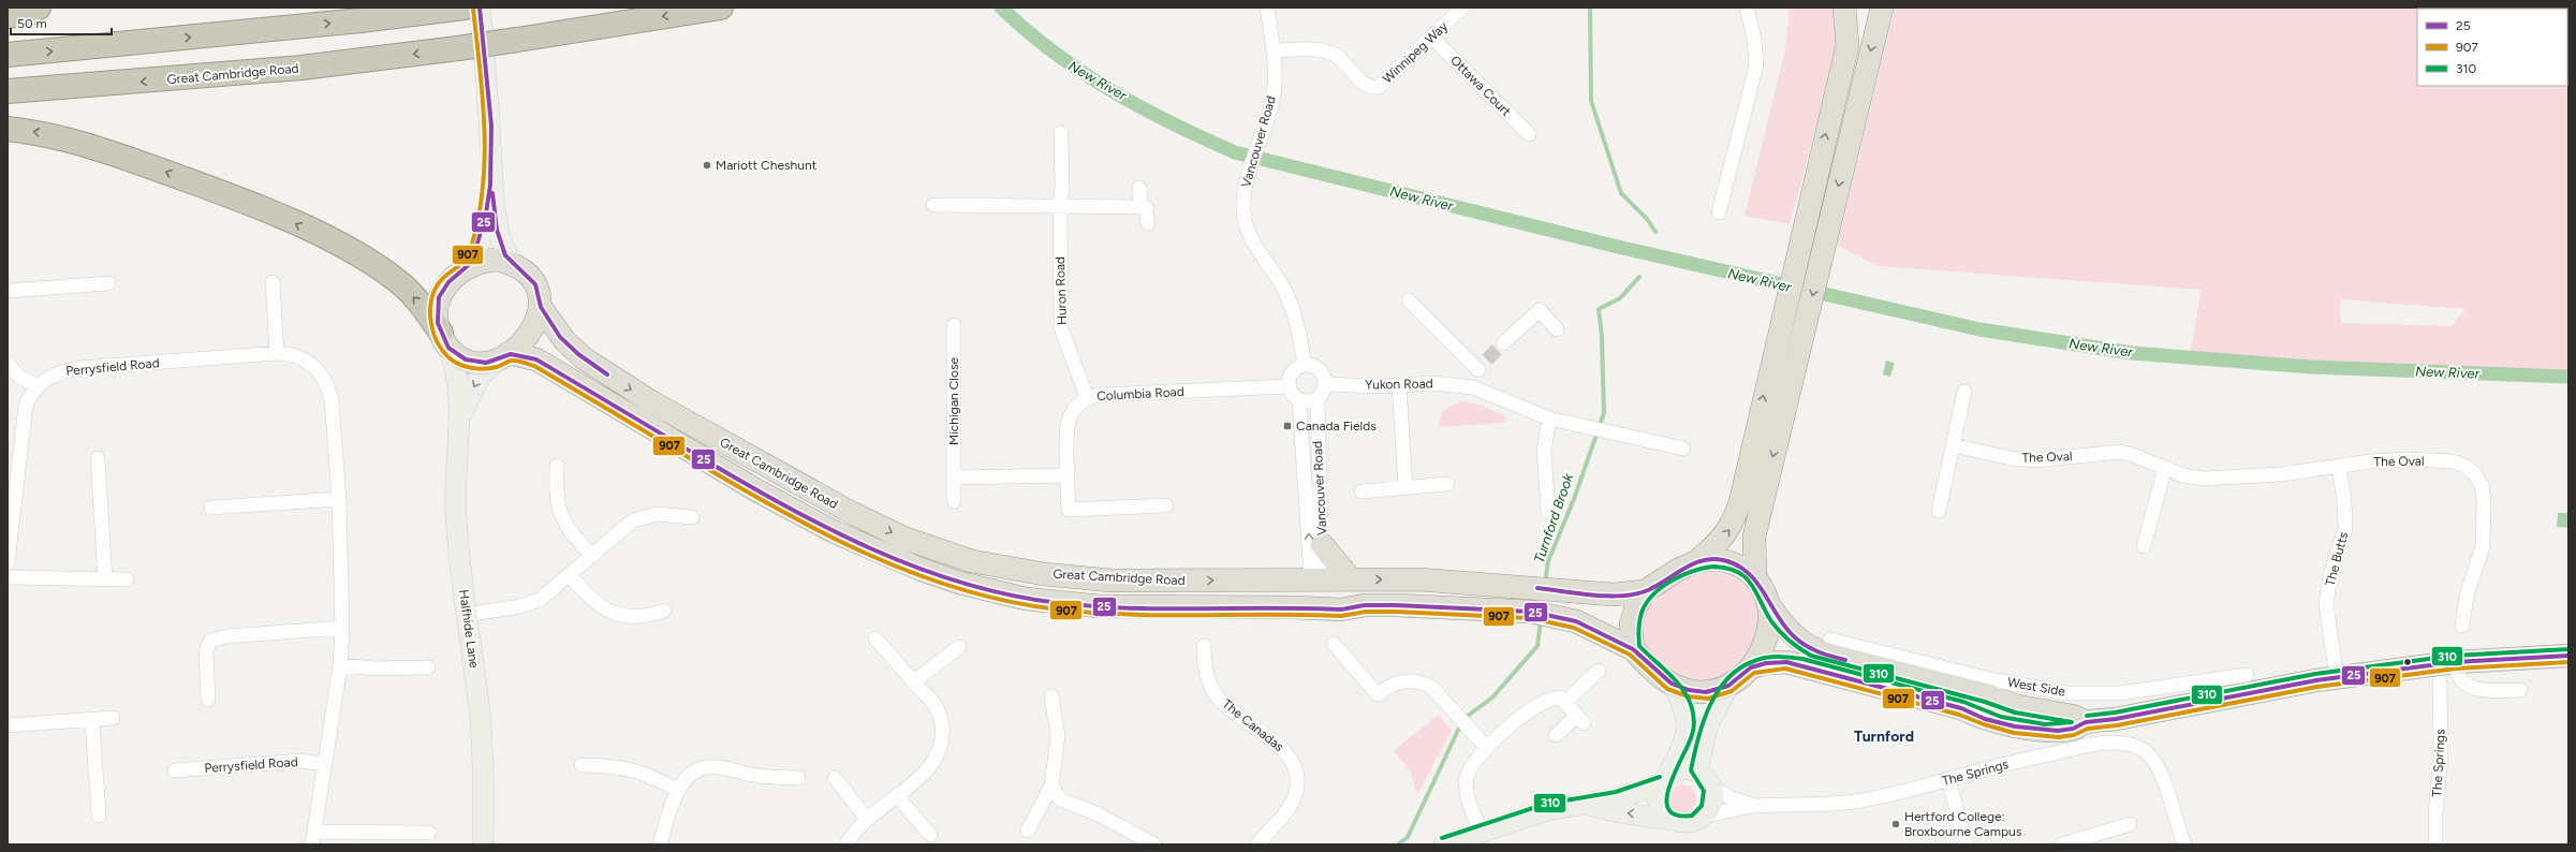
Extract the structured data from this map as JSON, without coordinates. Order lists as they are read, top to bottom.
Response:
{
  "streets": {
    "highway": ["Great Cambridge Road"],
    "main road": ["Halfhide Lane"],
    "street": [
      "Winnipeg Way",
      "Ottawa Court",
      "Vancouver Road",
      "Huron Road",
      "Perrysfield Road",
      "Yukon Road",
      "Columbia Road",
      "Michigan Close",
      "The Oval",
      "The Butts",
      "West Side",
      "The Canadas",
      "The Springs"
    ]
  },
  "crossings": [
    ["Winnipeg Way", "Ottawa Court"],
    ["Winnipeg Way", "Vancouver Road"],
    ["Great Cambridge Road", "Vancouver Road"],
    ["Great Cambridge Road", "Halfhide Lane"],
    ["Vancouver Road", "Yukon Road"],
    ["Vancouver Road", "Columbia Road"],
    ["Huron Road", "Columbia Road"],
    ["Yukon Road", "Columbia Road"],
    ["The Oval", "The Butts"]
  ],
  "districts": ["Turnford"],
  "water": ["New River", "Turnford Brook"],
  "places": {
    "other": ["Mariott Cheshunt", "Hertford College: Broxbourne Campus"],
    "transit": ["Canada Fields"]
  },
  "lines": ["transit line 25", "transit line 907", "transit line 310"],
  "legend": ["25", "907", "310"],
  "scale_bar": "50 m"
}
